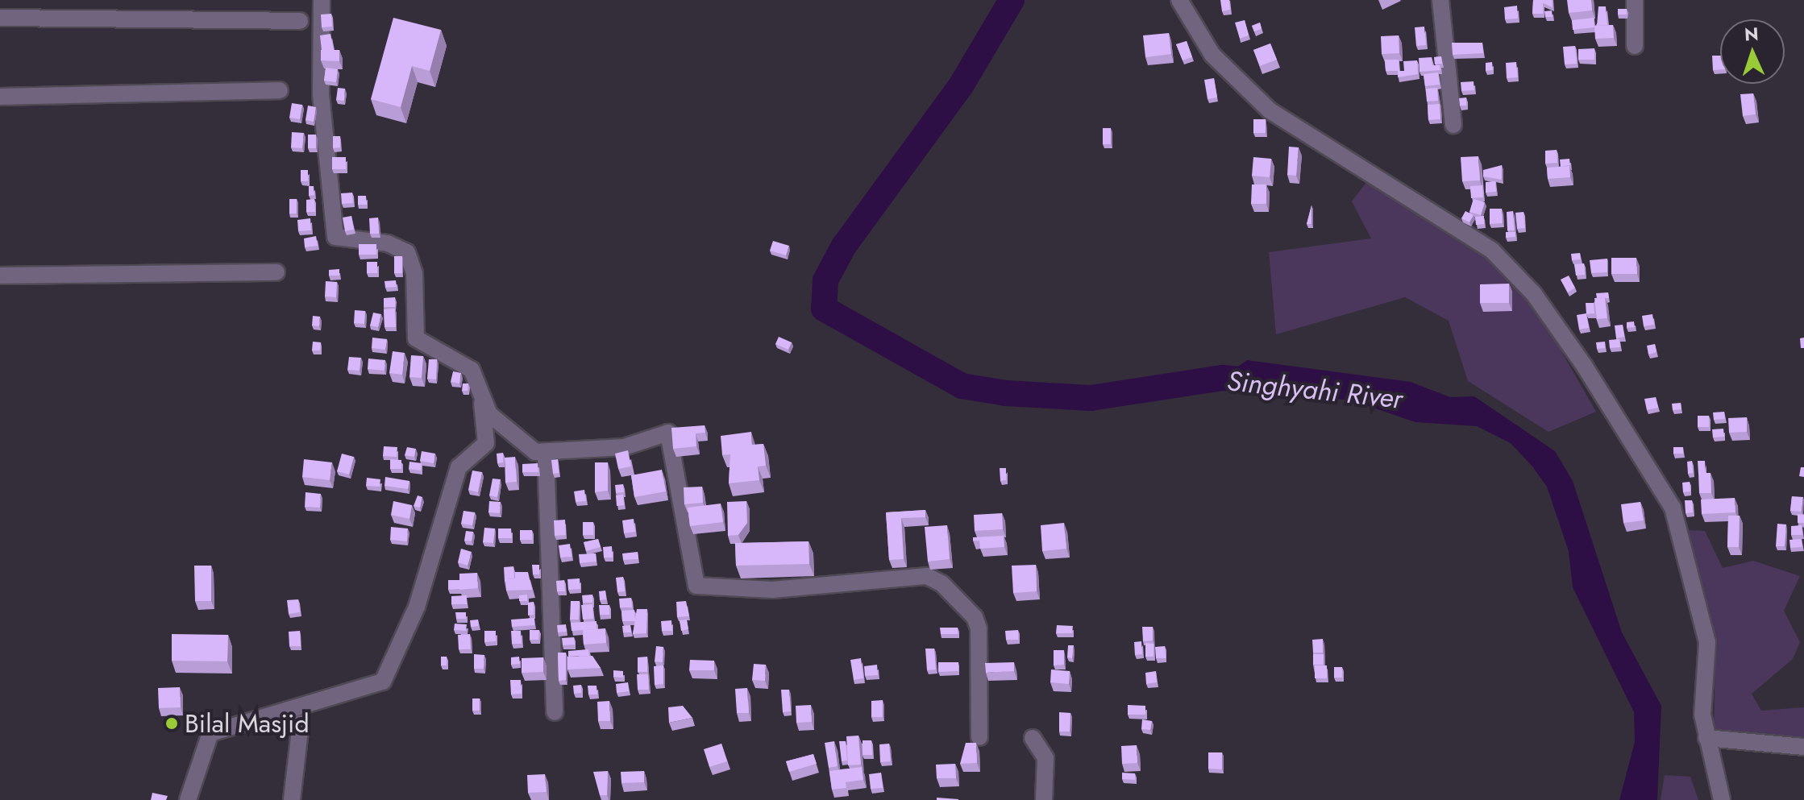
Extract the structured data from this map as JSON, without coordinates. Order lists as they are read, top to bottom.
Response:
{
  "water": ["Singhyahi River"],
  "places": ["Bilal Masjid"],
  "north": "top"
}
